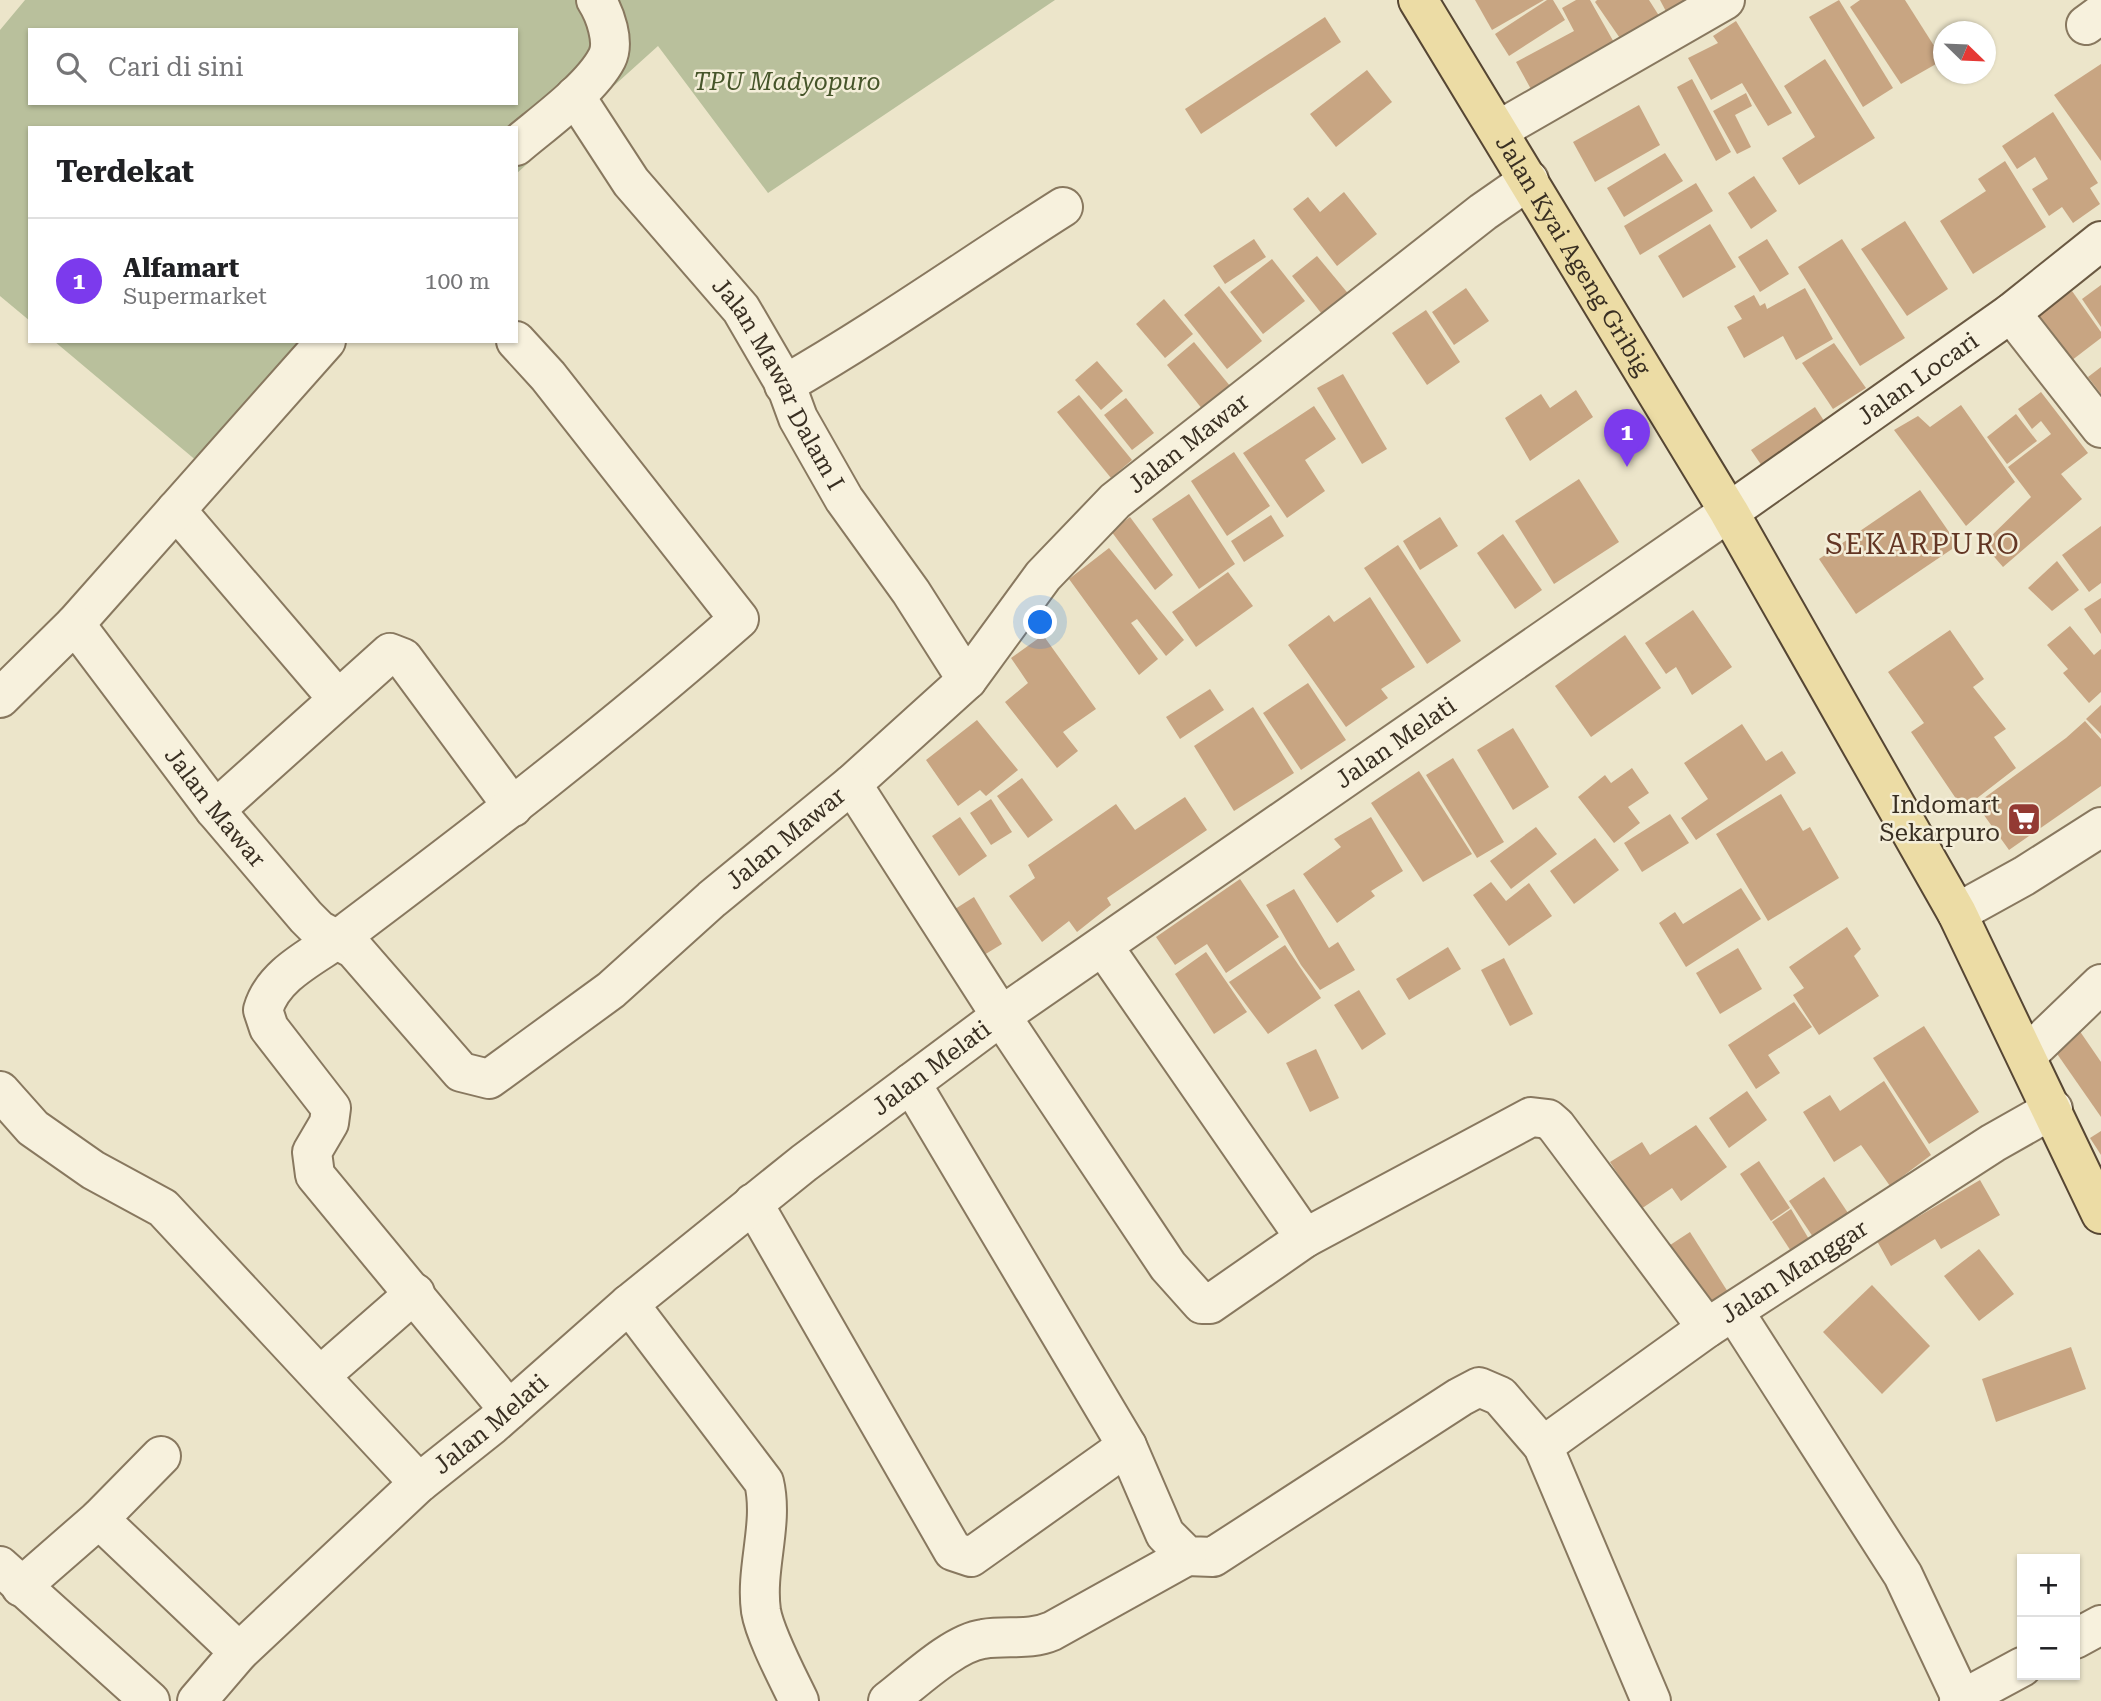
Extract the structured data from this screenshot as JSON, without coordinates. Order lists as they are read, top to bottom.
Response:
{
  "streets": {
    "main road": ["Jalan Kyai Ageng Gribig"],
    "street": [
      "Jalan Locari",
      "Jalan Mawar Dalam I",
      "Jalan Mawar",
      "Jalan Melati",
      "Jalan Manggar"
    ]
  },
  "crossings": [
    ["Jalan Kyai Ageng Gribig", "Jalan Locari"],
    ["Jalan Kyai Ageng Gribig", "Jalan Mawar"],
    ["Jalan Kyai Ageng Gribig", "Jalan Melati"],
    ["Jalan Kyai Ageng Gribig", "Jalan Manggar"],
    ["Jalan Locari", "Jalan Melati"],
    ["Jalan Mawar Dalam I", "Jalan Mawar"]
  ],
  "districts": ["SEKARPURO"],
  "parks": ["TPU Madyopuro"],
  "places": {
    "supermarket": ["Indomart Sekarpuro"]
  },
  "north": "bottom right",
  "page": {
    "search": "Cari di sini",
    "heading": "Terdekat",
    "list": [
      {
        "mark": "1",
        "name": "Alfamart",
        "note": "Supermarket",
        "value": "100 m"
      }
    ],
    "pins": "1",
    "map_buttons": ["+", "−"]
  }
}
